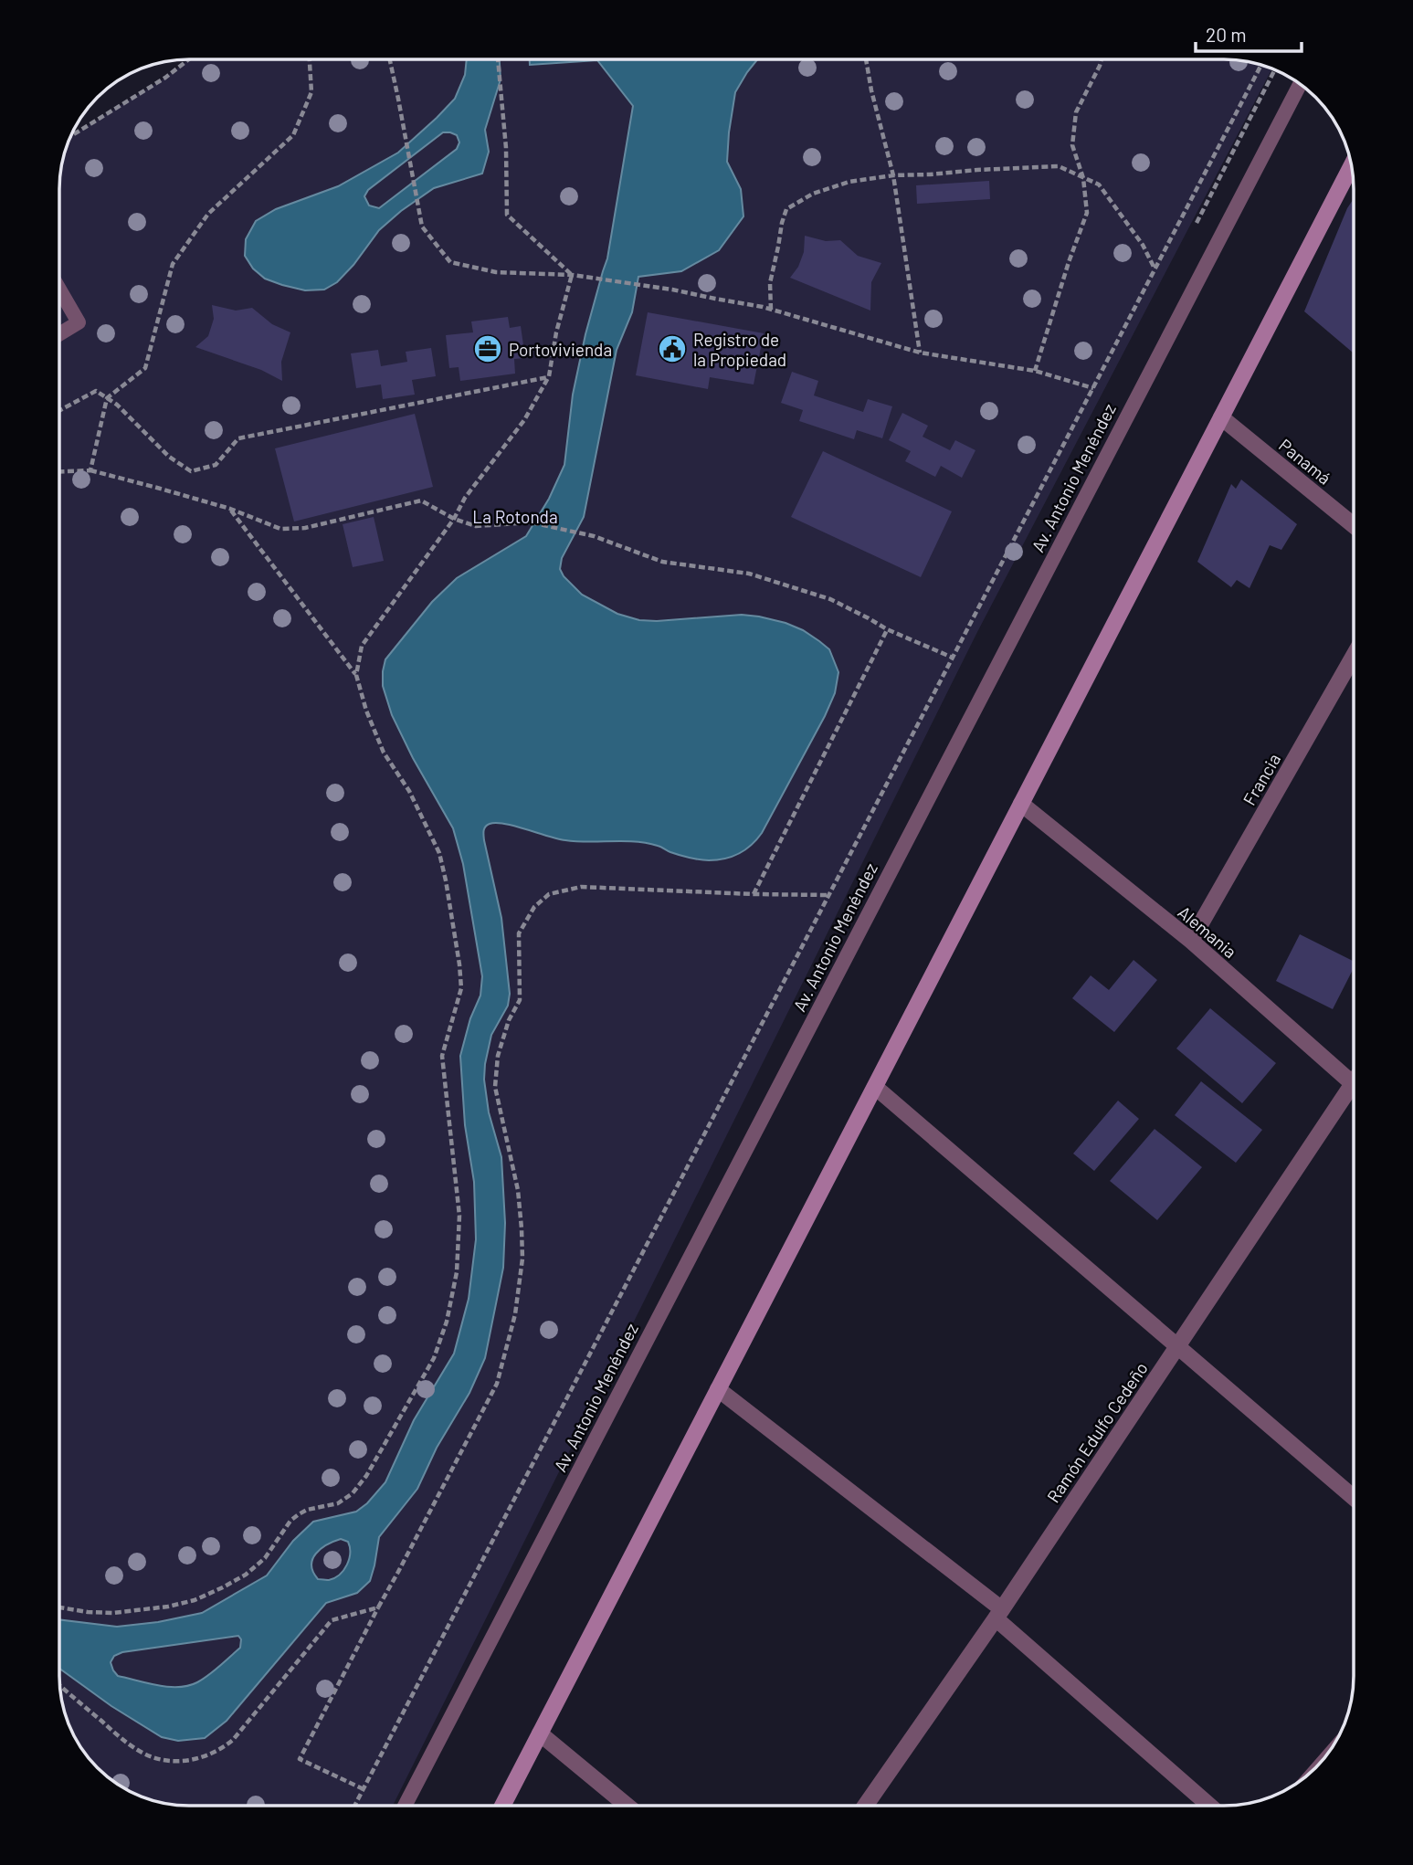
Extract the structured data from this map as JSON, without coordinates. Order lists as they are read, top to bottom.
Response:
{
  "streets": {
    "street": [
      "Panamá",
      "Francia",
      "Alemania",
      "Ramón Edulfo Cedeño"
    ],
    "lane": ["Av. Antonio Menéndez"]
  },
  "crossings": [
    ["Francia", "Alemania"]
  ],
  "parks": ["La Rotonda"],
  "places": {
    "office": ["Portovivienda"],
    "public building": ["Registro de la Propiedad"]
  },
  "scale_bar": "20 m"
}
